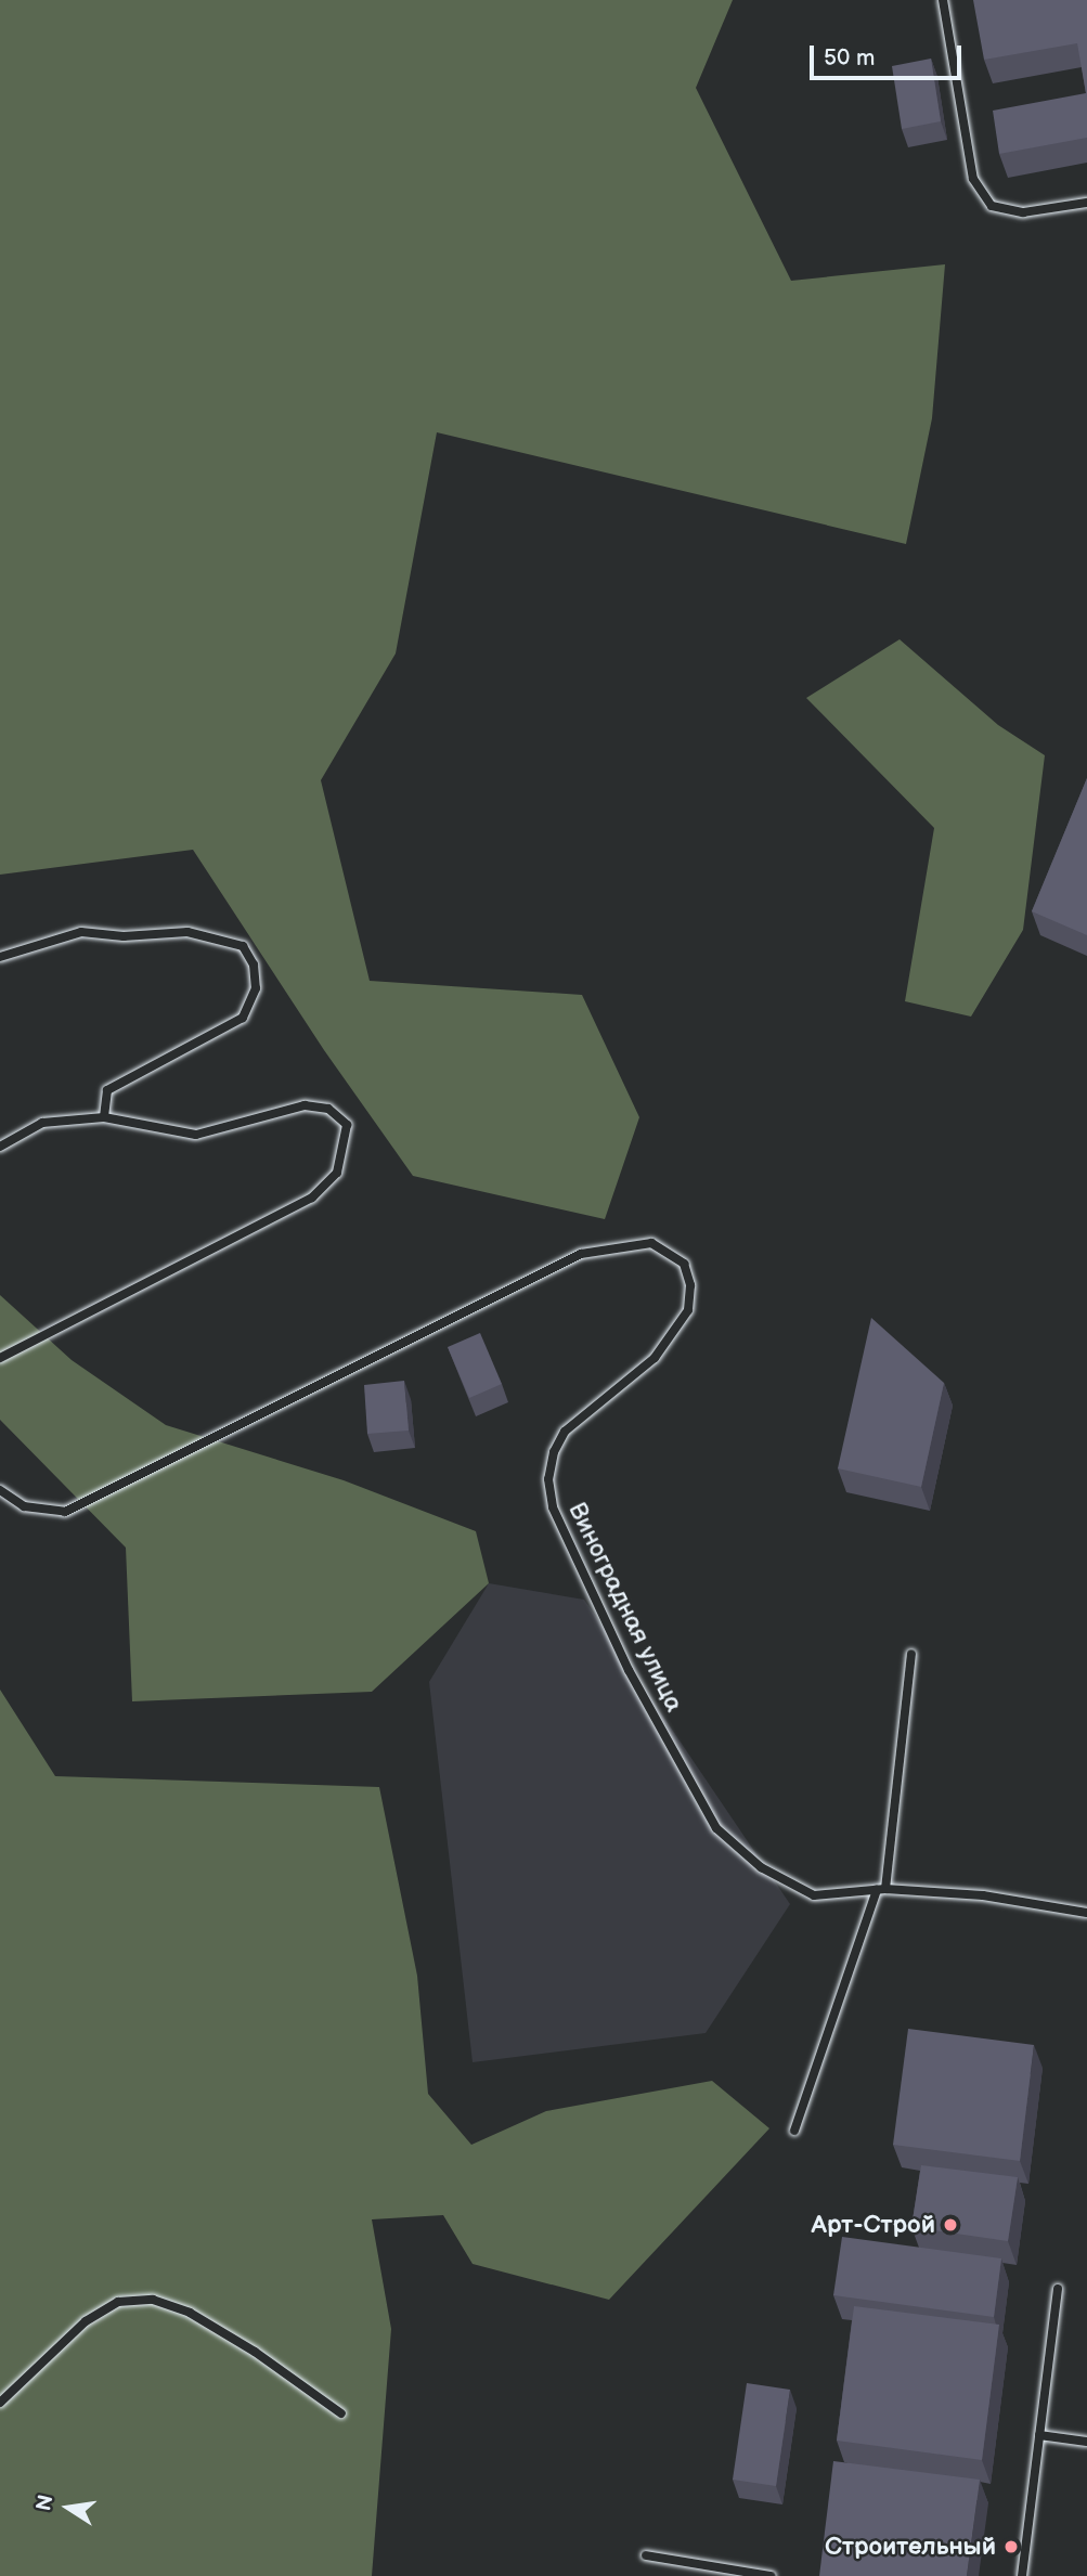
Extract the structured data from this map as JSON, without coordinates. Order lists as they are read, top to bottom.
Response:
{
  "streets": {
    "lane": ["Виноградная улица"]
  },
  "places": ["Арт-Строй", "Строительный"],
  "scale_bar": "50 m",
  "north": "left"
}
